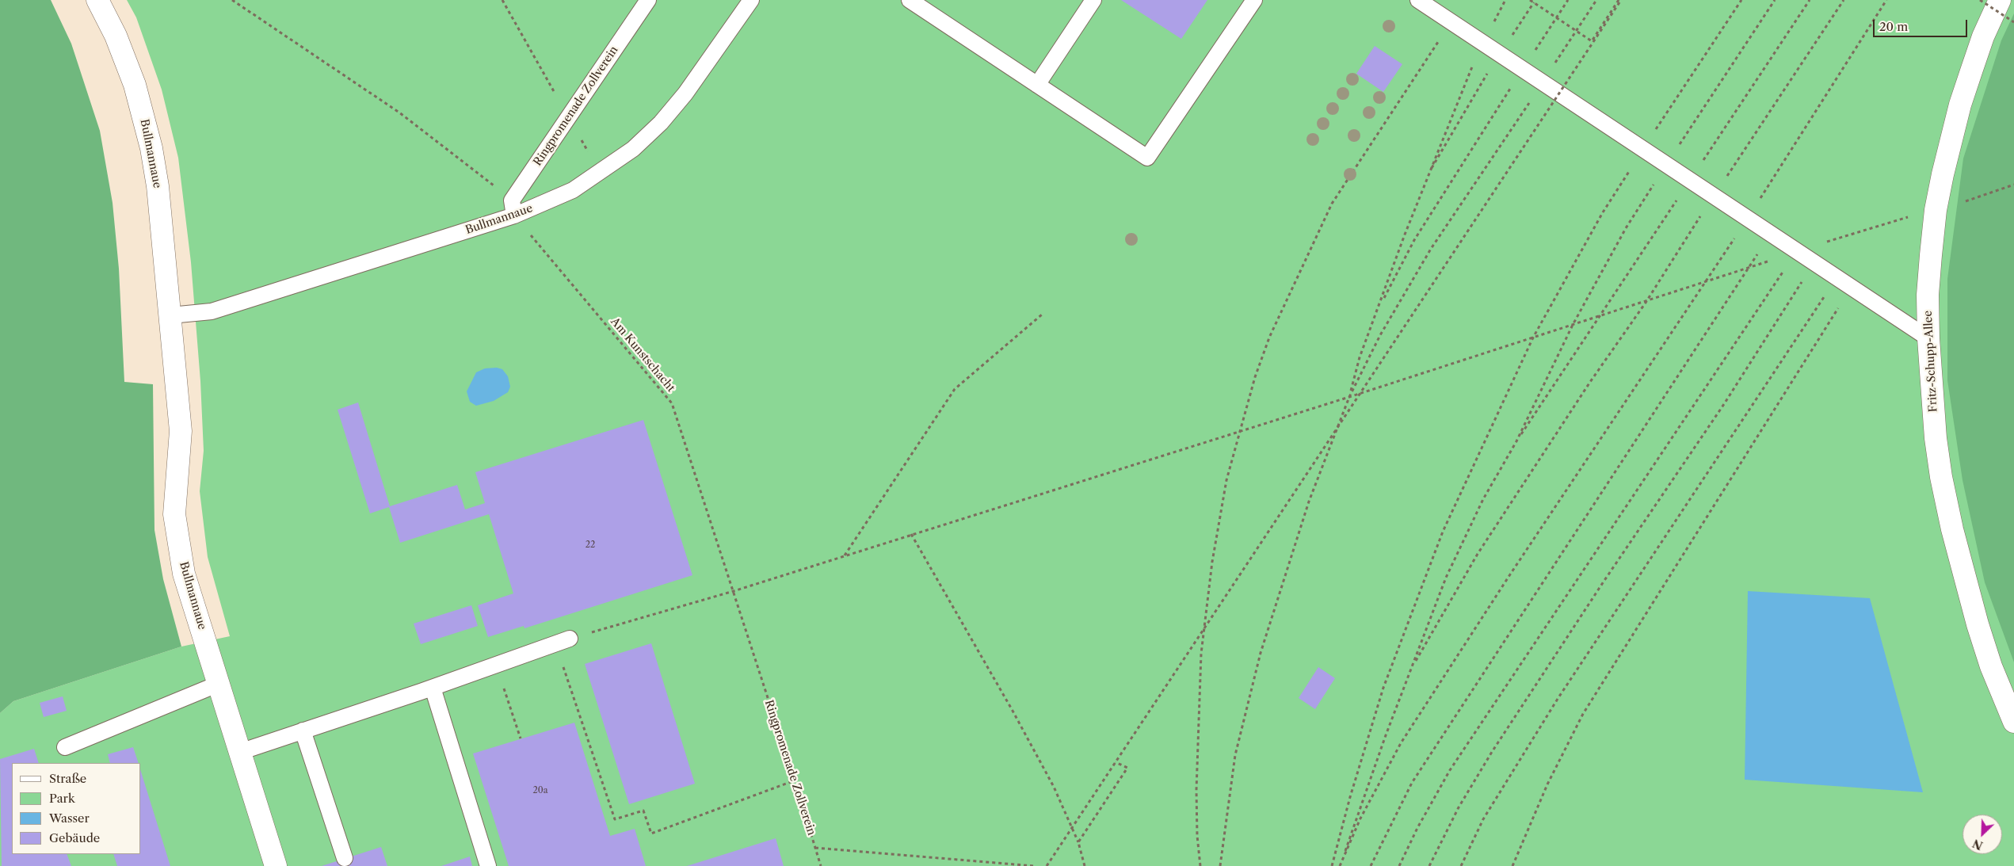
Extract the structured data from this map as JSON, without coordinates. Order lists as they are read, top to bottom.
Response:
{
  "streets": {
    "street": ["Bullmannaue", "Fritz-Schupp-Allee"],
    "lane": ["Ringpromenade Zollverein"],
    "path": ["Am Kunstschacht"]
  },
  "crossings": [
    ["Ringpromenade Zollverein", "Bullmannaue"],
    ["Ringpromenade Zollverein", "Am Kunstschacht"]
  ],
  "house_numbers": ["22", "20a"],
  "legend": [
    "Straße",
    "Park",
    "Wasser",
    "Gebäude"
  ],
  "scale_bar": "20 m",
  "north": "bottom left"
}
